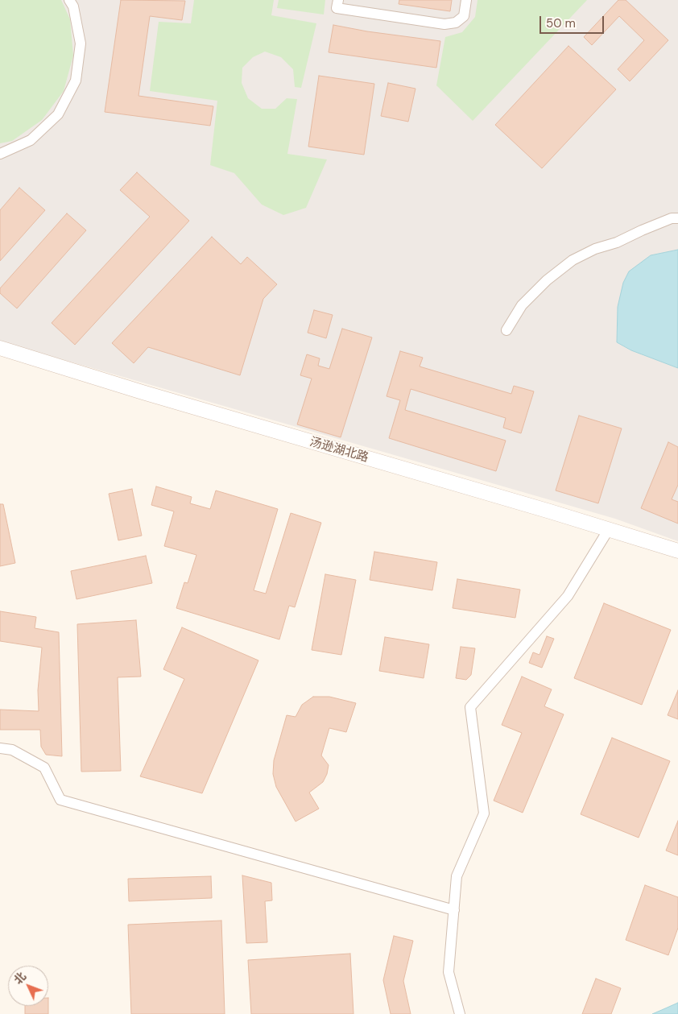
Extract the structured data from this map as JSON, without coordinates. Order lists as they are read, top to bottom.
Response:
{
  "streets": {
    "main road": ["汤逊湖北路"]
  },
  "scale_bar": "50 m",
  "north": "top left"
}
